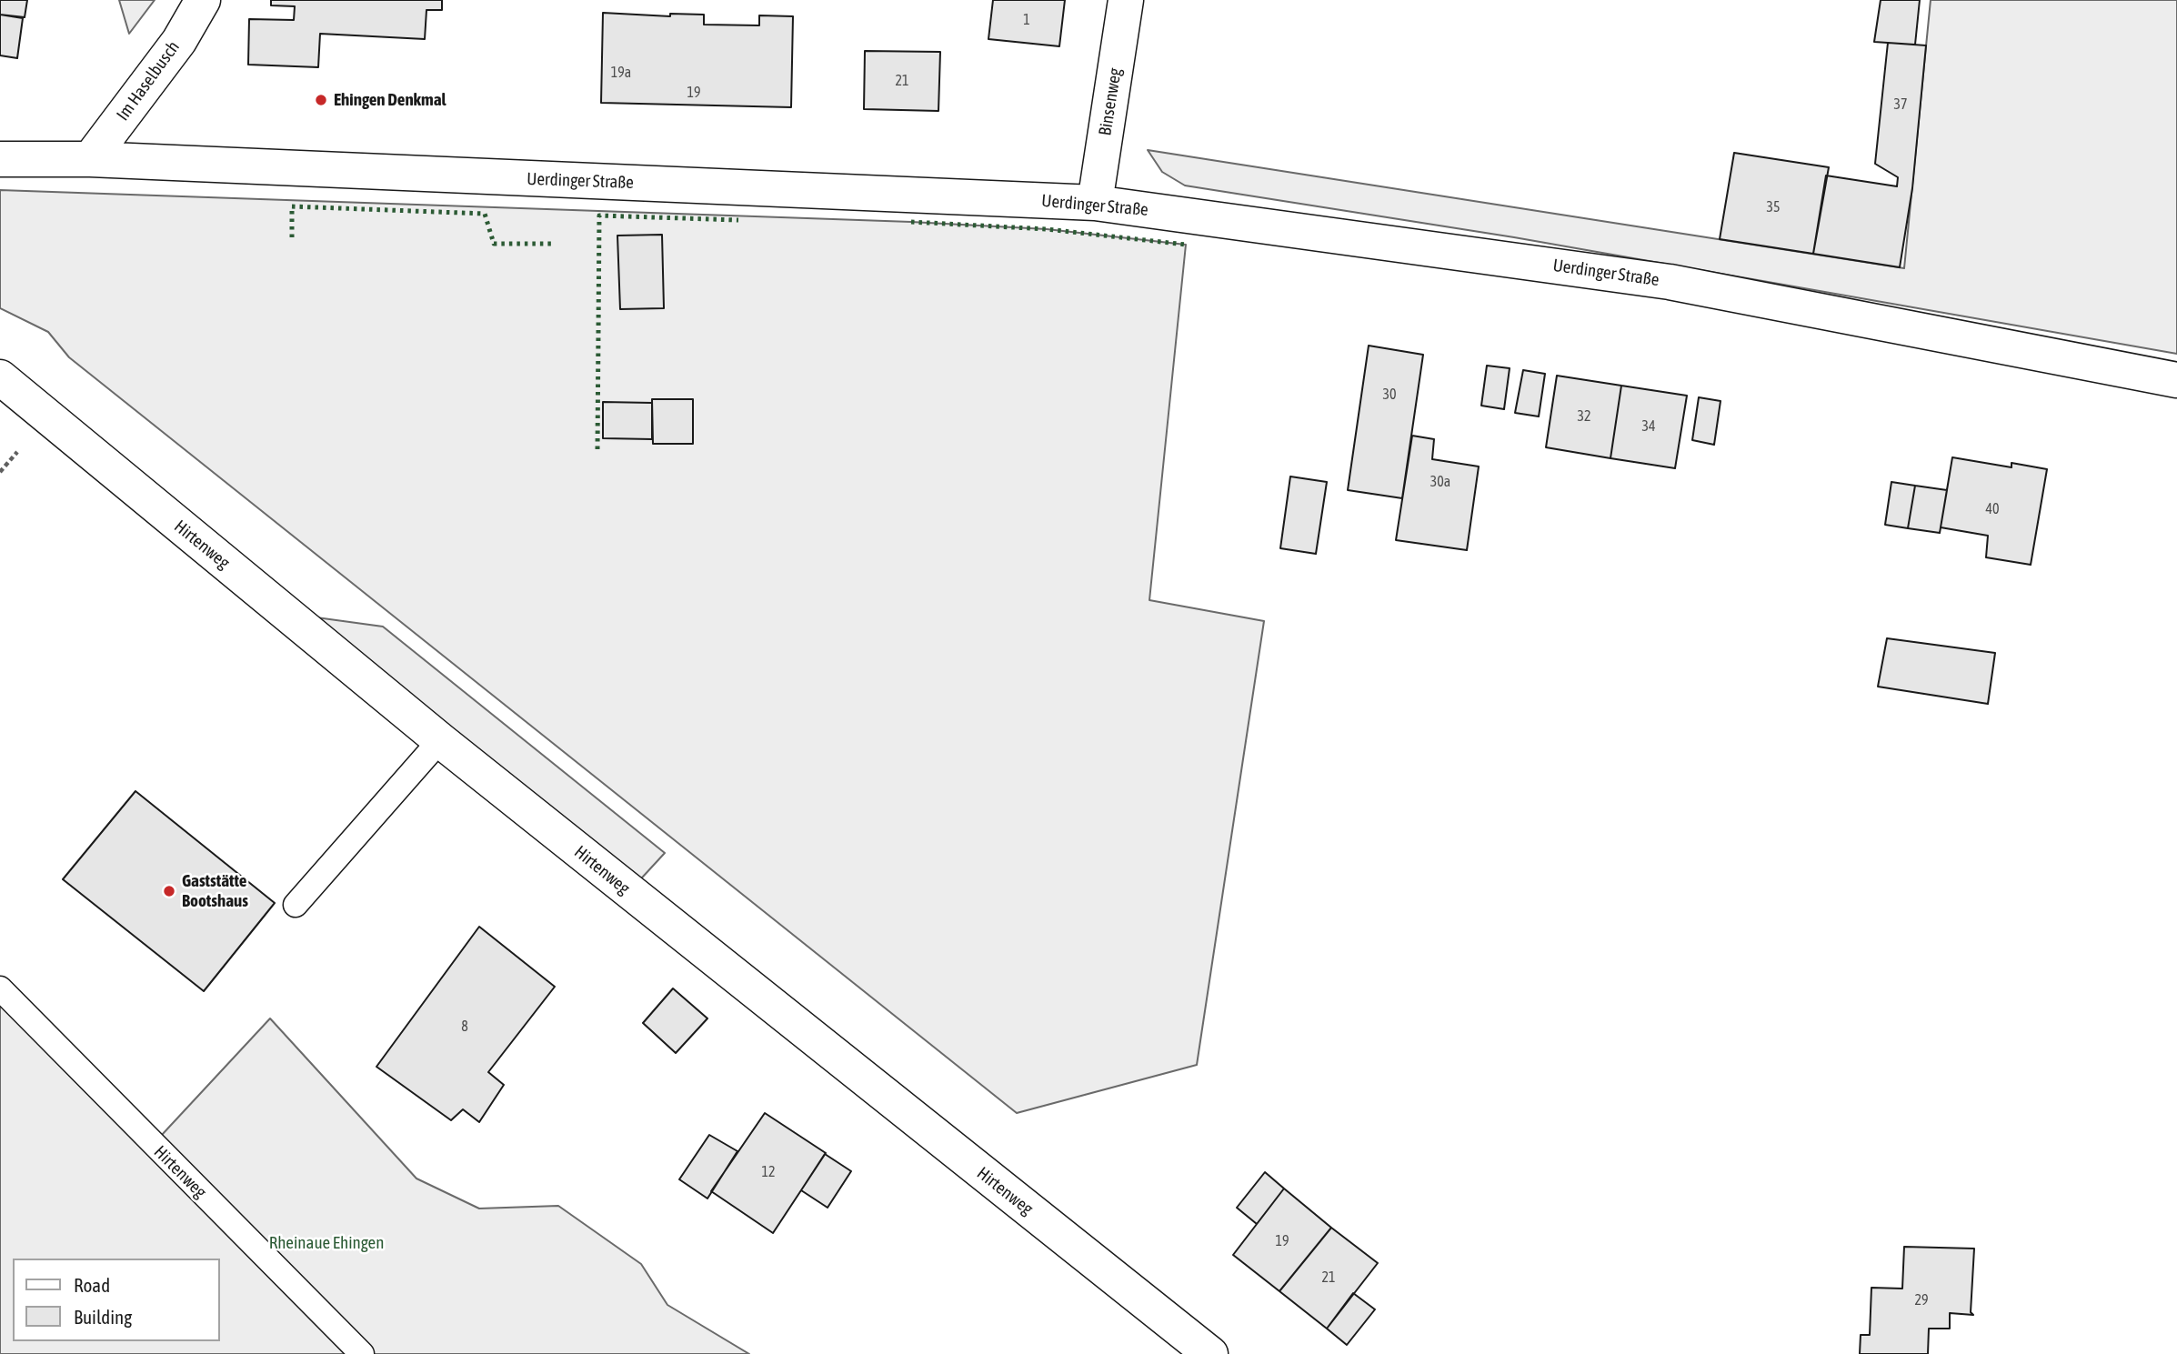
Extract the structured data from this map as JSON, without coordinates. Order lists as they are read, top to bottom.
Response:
{
  "streets": {
    "street": [
      "Im Haselbusch",
      "Binsenweg",
      "Uerdinger Straße",
      "Hirtenweg"
    ]
  },
  "crossings": [
    ["Im Haselbusch", "Uerdinger Straße"],
    ["Binsenweg", "Uerdinger Straße"]
  ],
  "parks": ["Rheinaue Ehingen"],
  "places": ["Ehingen Denkmal", "Gaststätte Bootshaus"],
  "house_numbers": [
    "1",
    "19a",
    "21",
    "19",
    "37",
    "35",
    "30",
    "32",
    "34",
    "30a",
    "40",
    "8",
    "12",
    "19",
    "21",
    "29"
  ],
  "legend": ["Road", "Building"]
}
